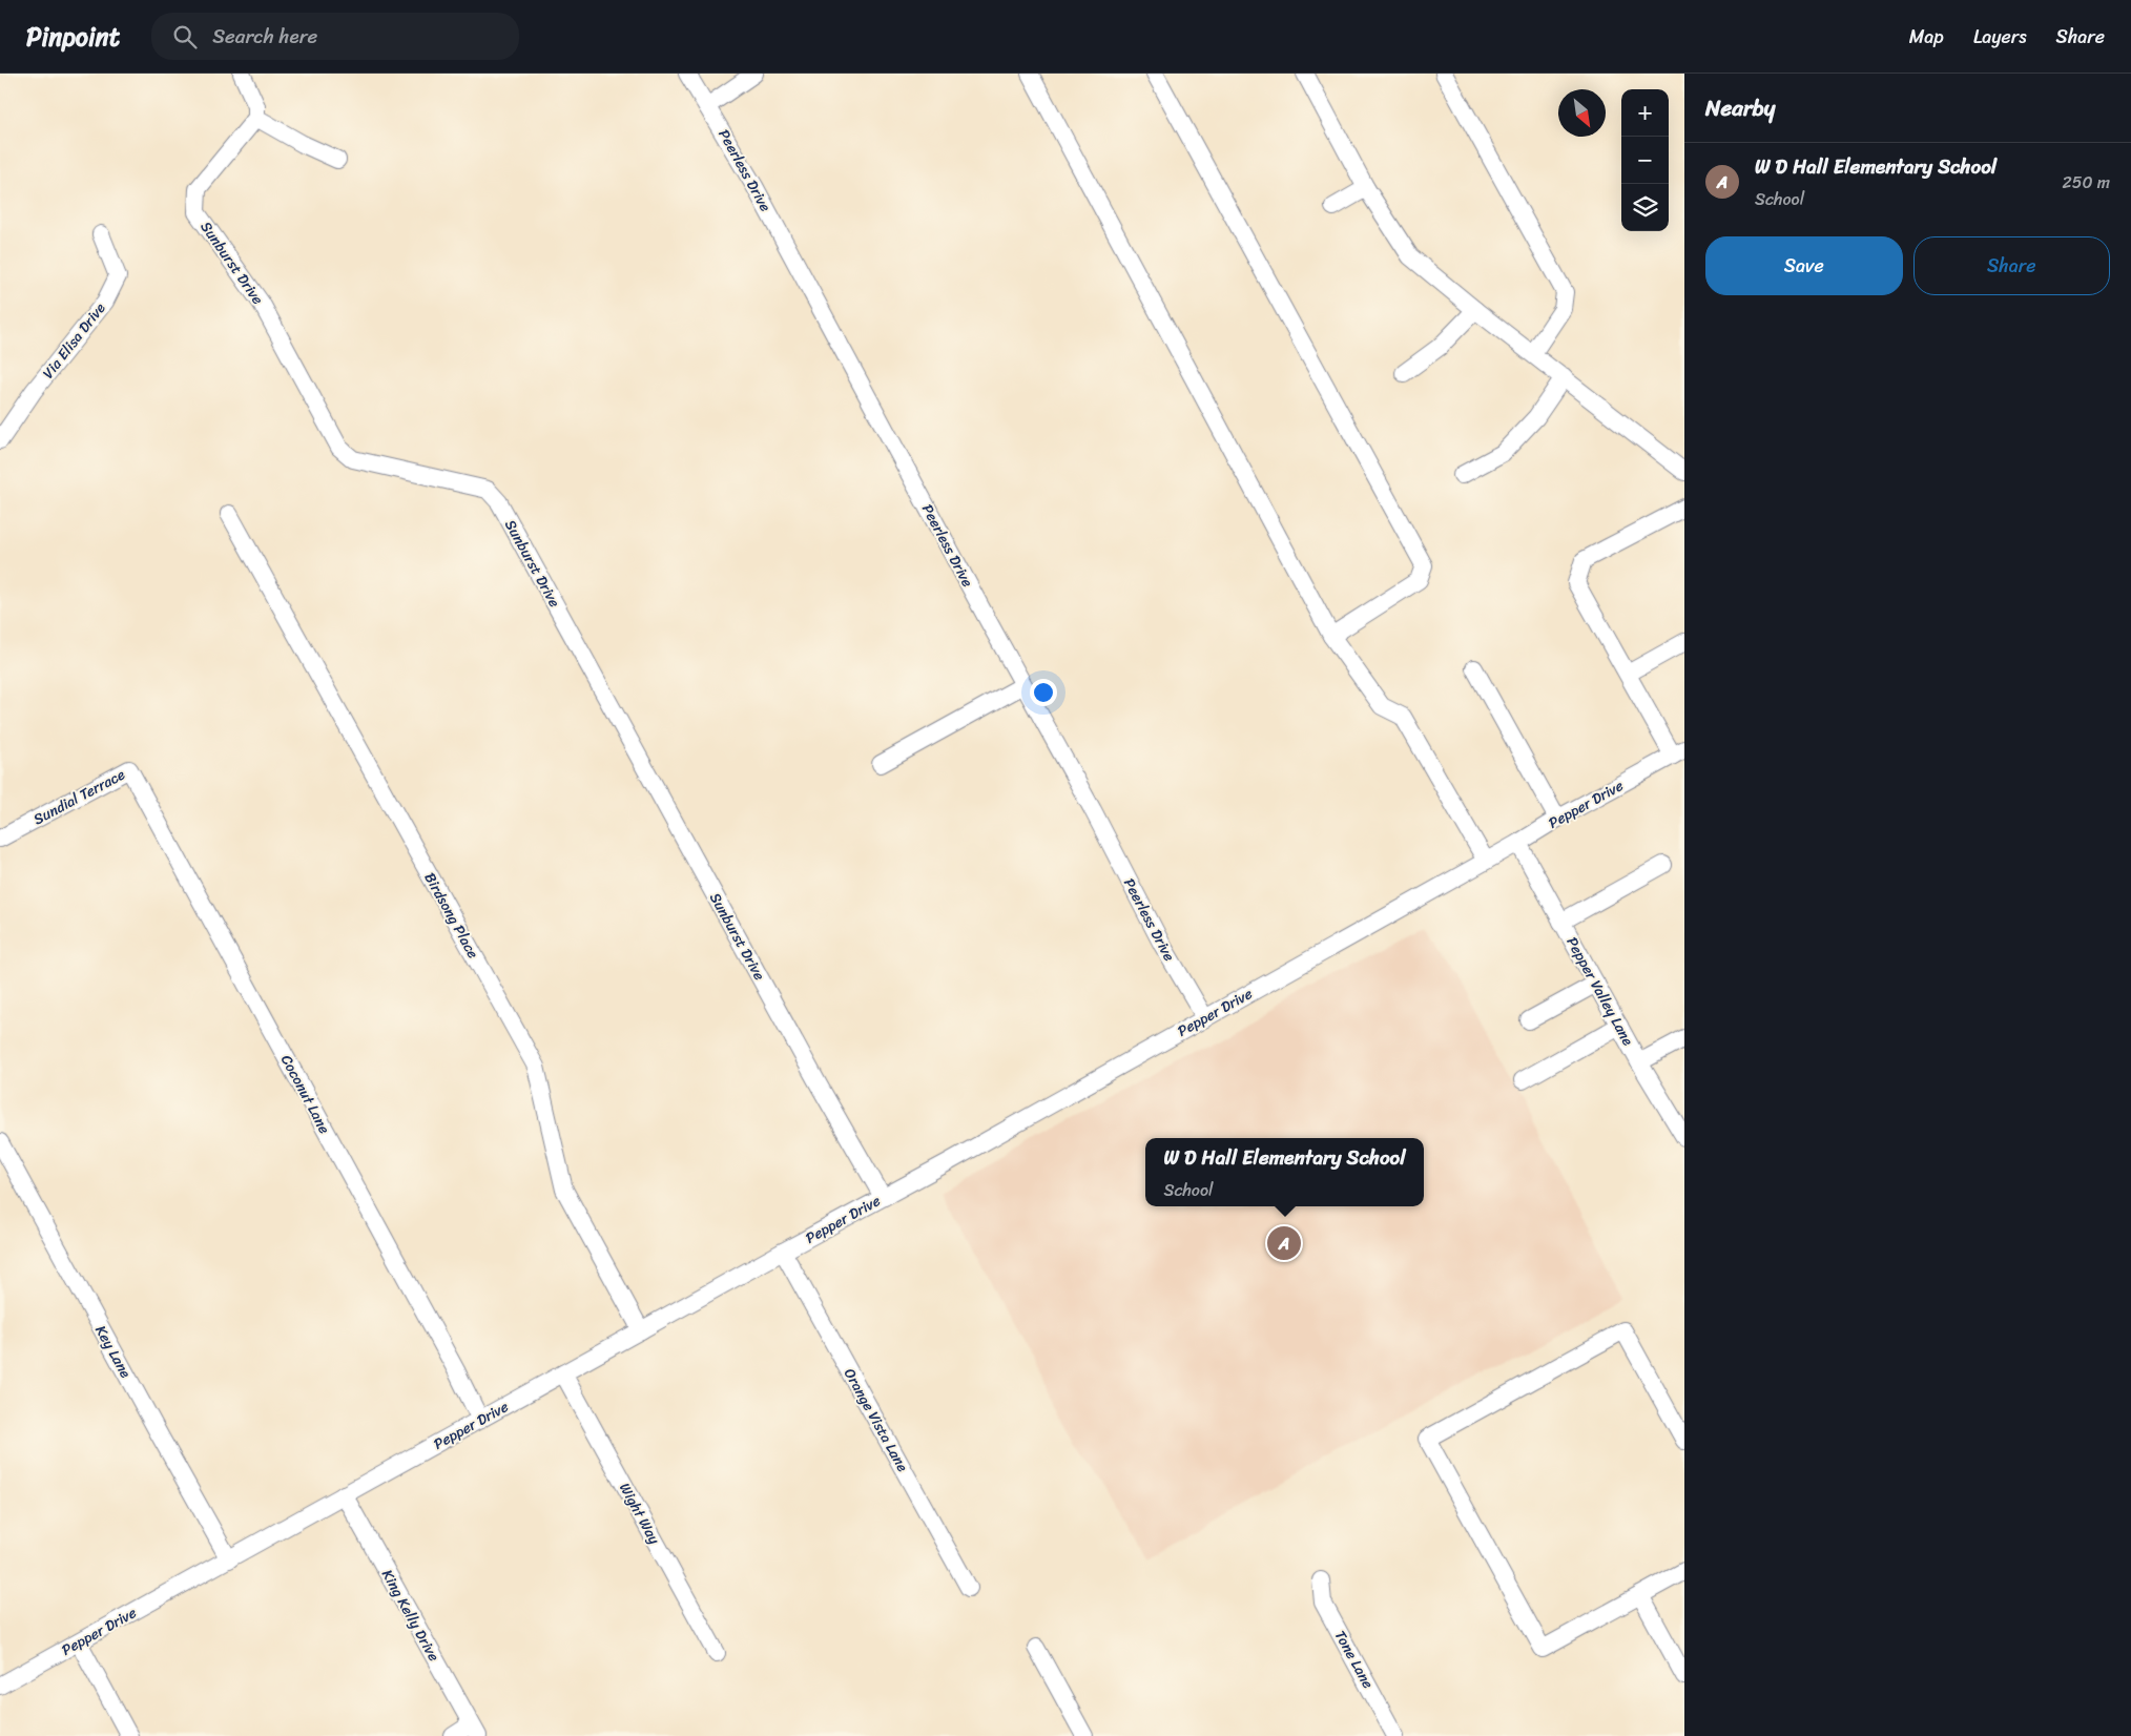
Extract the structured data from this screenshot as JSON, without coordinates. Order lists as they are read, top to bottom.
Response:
{
  "streets": {
    "street": [
      "Peerless Drive",
      "Sunburst Drive",
      "Via Elisa Drive",
      "Sundial Terrace",
      "Pepper Drive",
      "Birdsong Place",
      "Pepper Valley Lane",
      "Coconut Lane",
      "Key Lane",
      "Orange Vista Lane",
      "Wight Way",
      "King Kelly Drive",
      "Tone Lane"
    ]
  },
  "crossings": [
    ["Peerless Drive", "Pepper Drive"],
    ["Sunburst Drive", "Pepper Drive"],
    ["Sundial Terrace", "Coconut Lane"],
    ["Pepper Drive", "Birdsong Place"],
    ["Pepper Drive", "Pepper Valley Lane"],
    ["Pepper Drive", "Coconut Lane"],
    ["Pepper Drive", "Key Lane"],
    ["Pepper Drive", "Orange Vista Lane"],
    ["Pepper Drive", "Wight Way"],
    ["Pepper Drive", "King Kelly Drive"]
  ],
  "north": "bottom right",
  "page": {
    "header": "Pinpoint",
    "search": "Search here",
    "nav": ["Map", "Layers", "Share"],
    "heading": "Nearby",
    "map_buttons": ["+", "−"],
    "list": [
      {
        "mark": "A",
        "name": "W D Hall Elementary School",
        "note": "School",
        "value": "250 m"
      }
    ],
    "buttons": ["Save", "Share"],
    "popup": ["W D Hall Elementary School", "School"],
    "pins": "A"
  }
}
